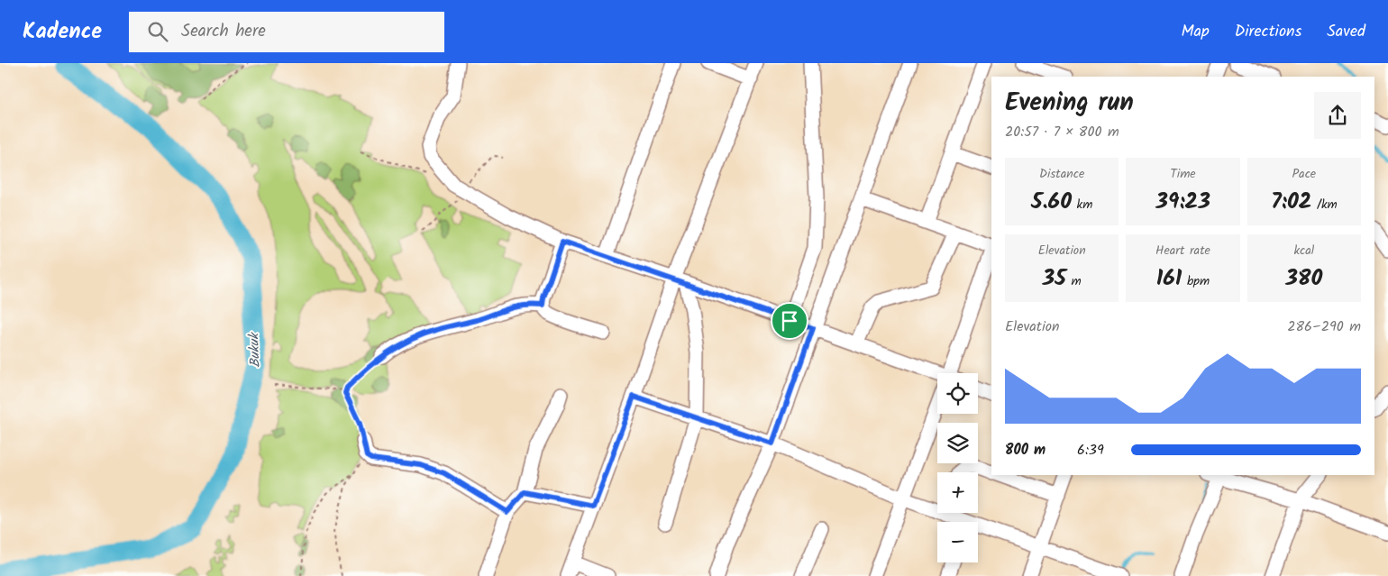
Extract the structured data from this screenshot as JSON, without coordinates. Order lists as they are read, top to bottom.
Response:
{
  "water": ["Bukuk"],
  "page": {
    "header": "Kadence",
    "search": "Search here",
    "nav": ["Map", "Directions", "Saved"],
    "heading": ["Evening run", "20:57 · 7 × 800 m"],
    "stats": [
      ["Distance", "5.60 km"],
      ["Time", "39:23"],
      ["Pace", "7:02 /km"],
      ["Elevation", "35 m"],
      ["Heart rate", "161 bpm"],
      ["kcal", "380"]
    ],
    "chart": ["Elevation", "286–290 m"],
    "map_buttons": ["+", "−"],
    "list": [
      {
        "name": "800 m",
        "note": "6:39"
      }
    ]
  }
}
